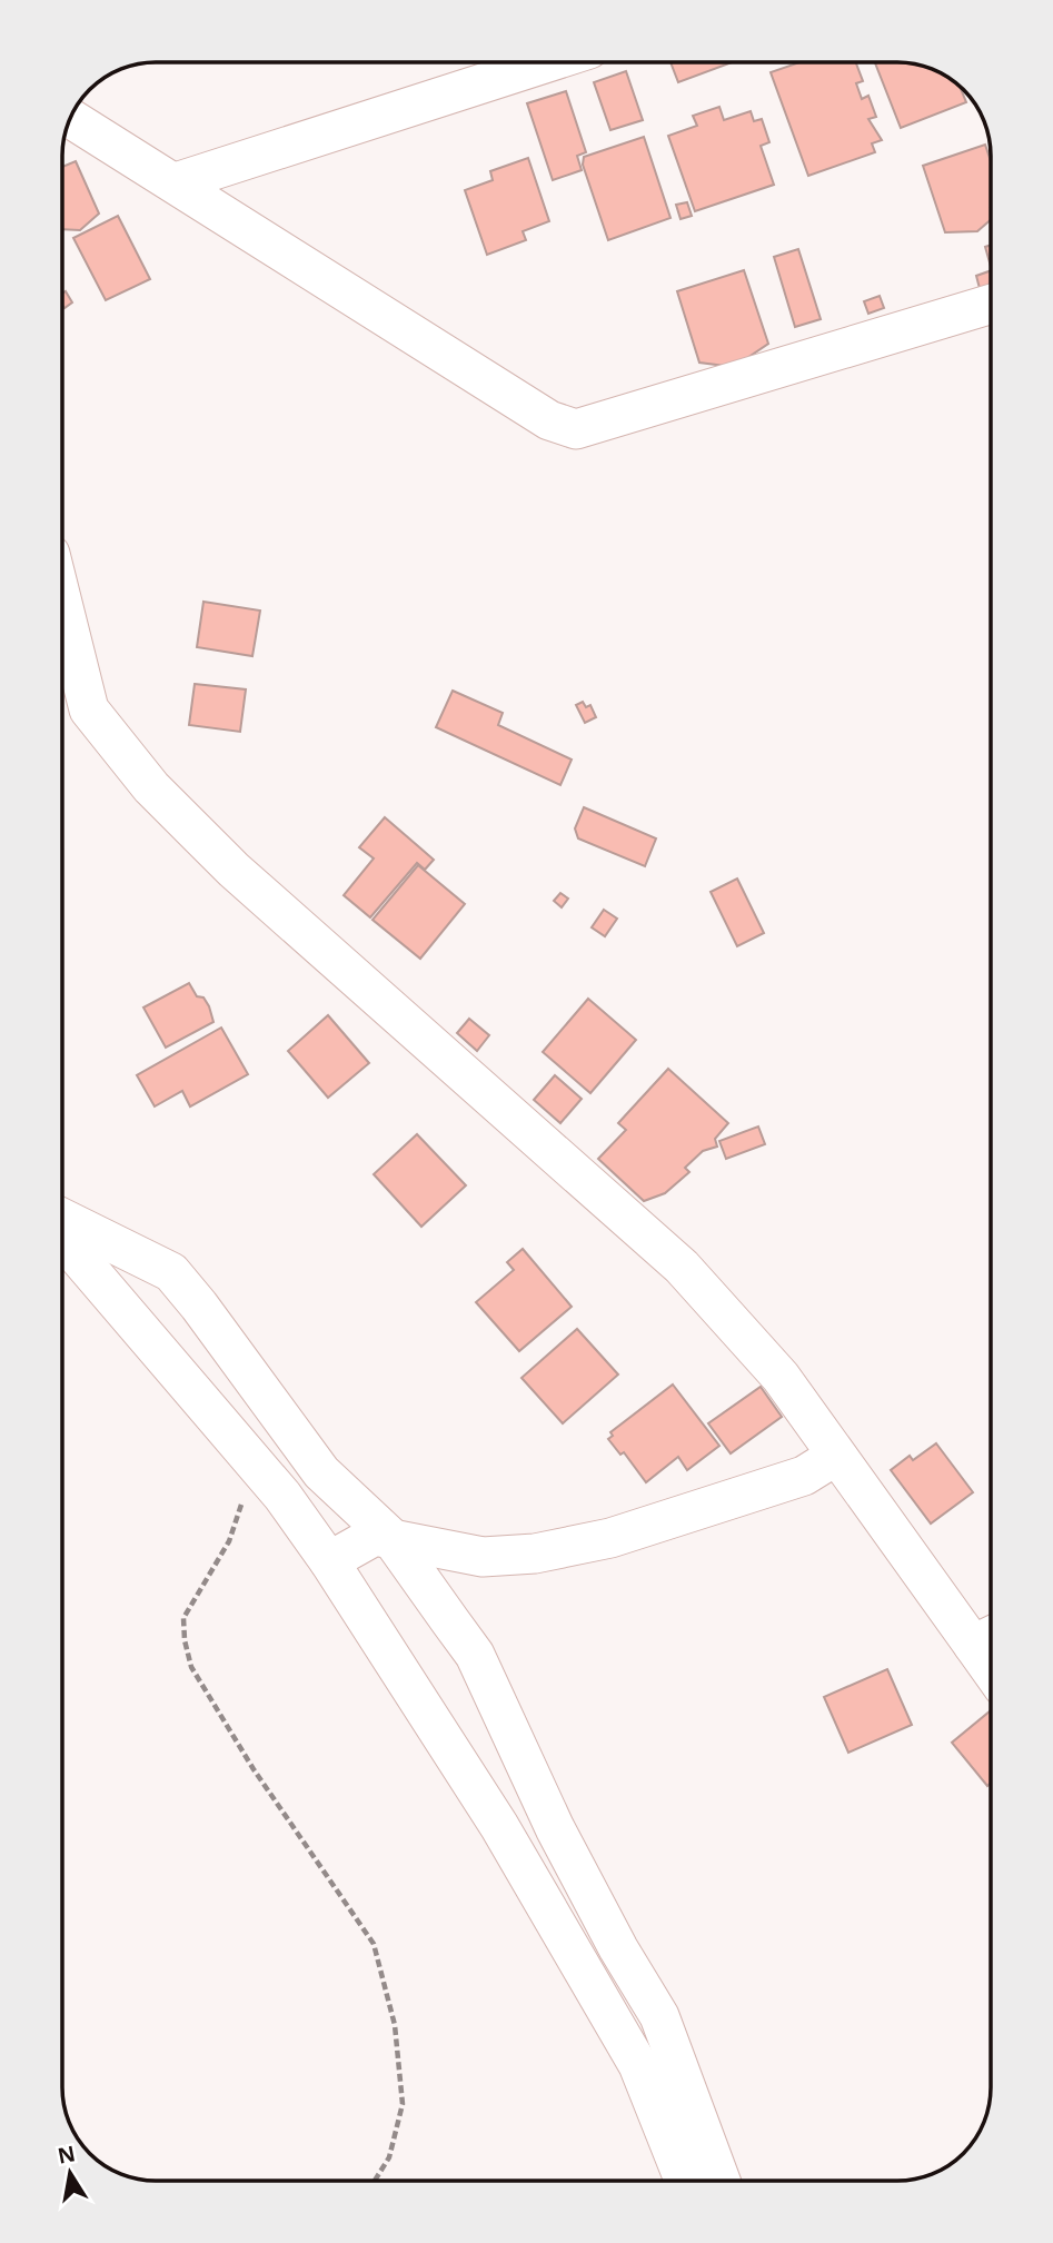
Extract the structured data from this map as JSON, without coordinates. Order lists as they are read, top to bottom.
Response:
{
  "north": "top"
}
